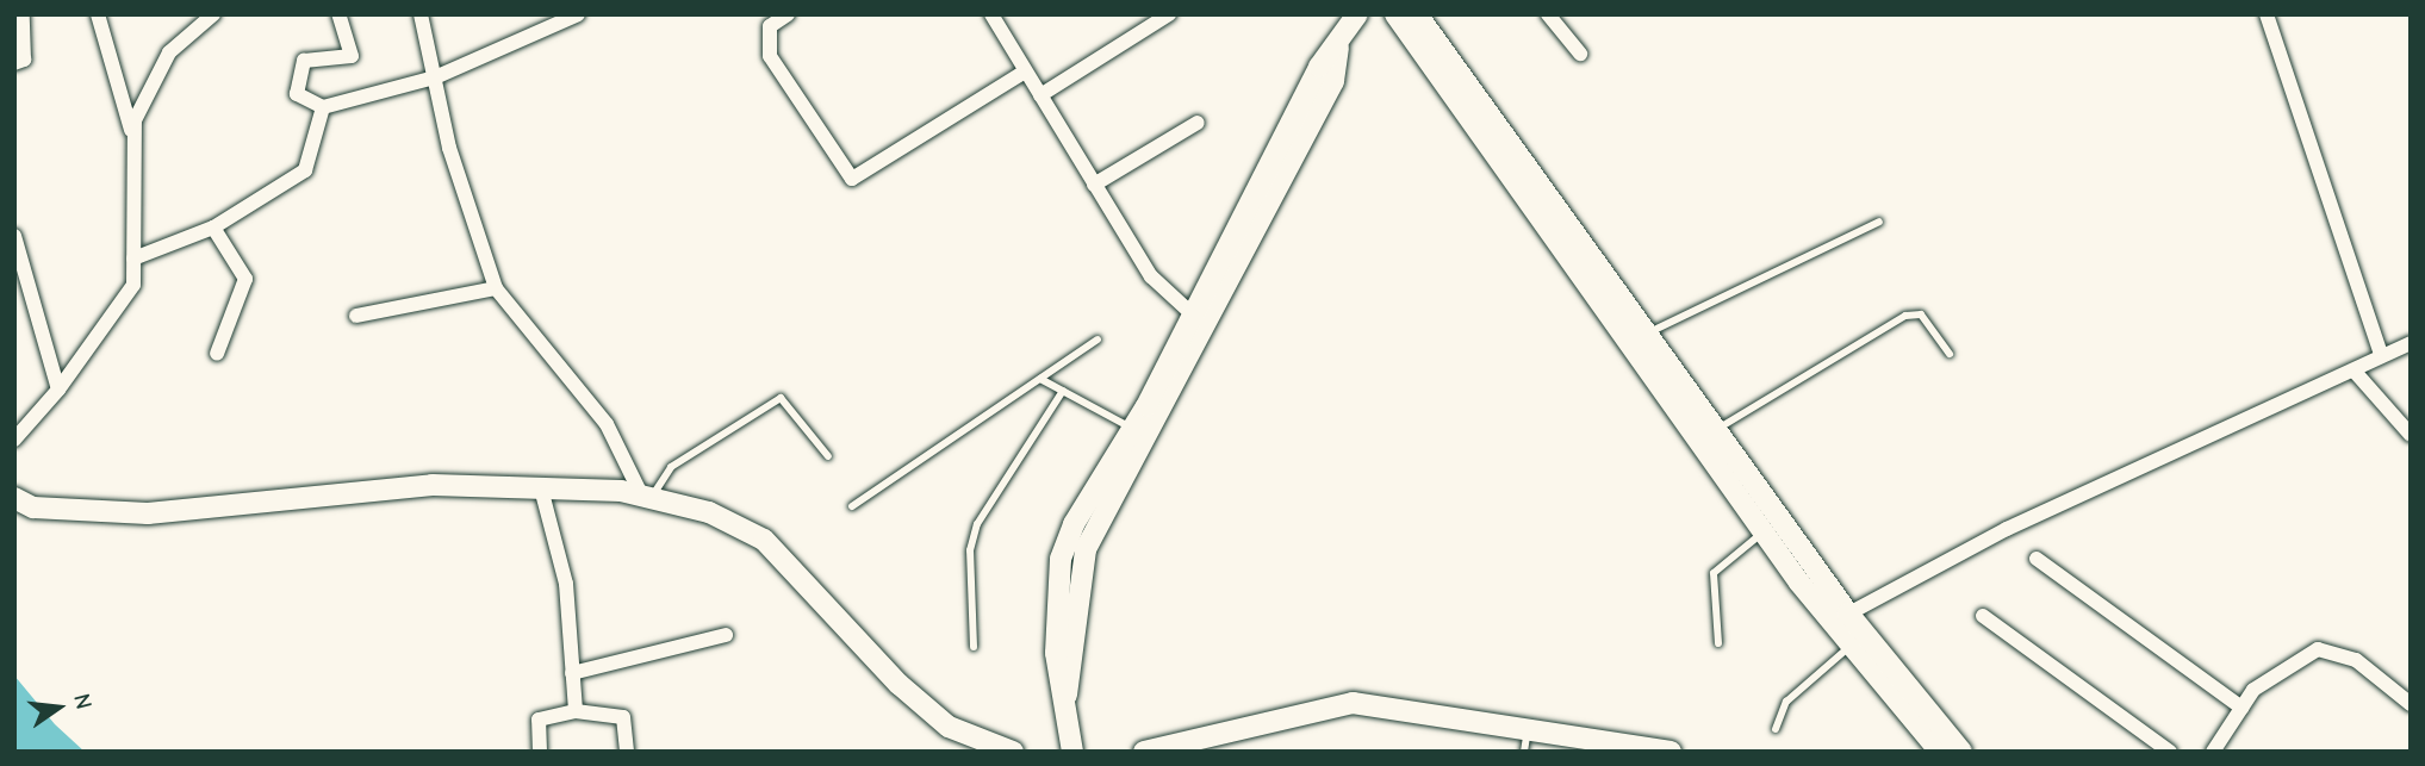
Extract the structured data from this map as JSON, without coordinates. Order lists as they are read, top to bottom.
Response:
{
  "north": "right"
}
